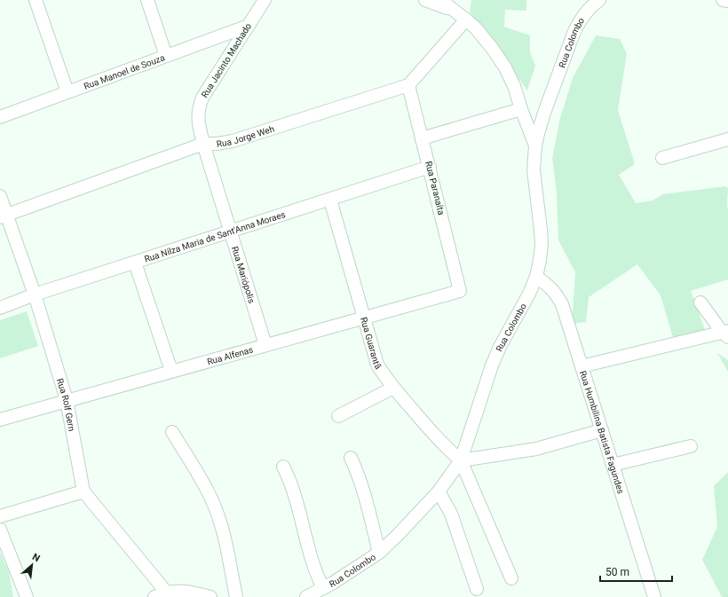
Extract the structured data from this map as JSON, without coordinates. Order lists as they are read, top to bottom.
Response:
{
  "streets": {
    "street": [
      "Rua Colombo",
      "Rua Jacinto Machado",
      "Rua Manoel de Souza",
      "Rua Jorge Weh",
      "Rua Paranaíta",
      "Rua Nilza Maria de Sant'Anna Moraes",
      "Rua Mariópolis",
      "Rua Guarantã",
      "Rua Alfenas",
      "Rua Rolf Gern",
      "Rua Humbilina Batista Fagundes"
    ]
  },
  "crossings": [
    ["Rua Colombo", "Rua Guarantã"],
    ["Rua Colombo", "Rua Humbilina Batista Fagundes"],
    ["Rua Jacinto Machado", "Rua Manoel de Souza"],
    ["Rua Jacinto Machado", "Rua Jorge Weh"],
    ["Rua Jacinto Machado", "Rua Mariópolis"],
    ["Rua Jorge Weh", "Rua Paranaíta"],
    ["Rua Jorge Weh", "Rua Mariópolis"],
    ["Rua Jorge Weh", "Rua Rolf Gern"],
    ["Rua Paranaíta", "Rua Nilza Maria de Sant'Anna Moraes"],
    ["Rua Paranaíta", "Rua Alfenas"],
    ["Rua Nilza Maria de Sant'Anna Moraes", "Rua Mariópolis"],
    ["Rua Nilza Maria de Sant'Anna Moraes", "Rua Guarantã"],
    ["Rua Nilza Maria de Sant'Anna Moraes", "Rua Rolf Gern"],
    ["Rua Mariópolis", "Rua Alfenas"],
    ["Rua Guarantã", "Rua Alfenas"],
    ["Rua Alfenas", "Rua Rolf Gern"]
  ],
  "scale_bar": "50 m",
  "north": "top right"
}
